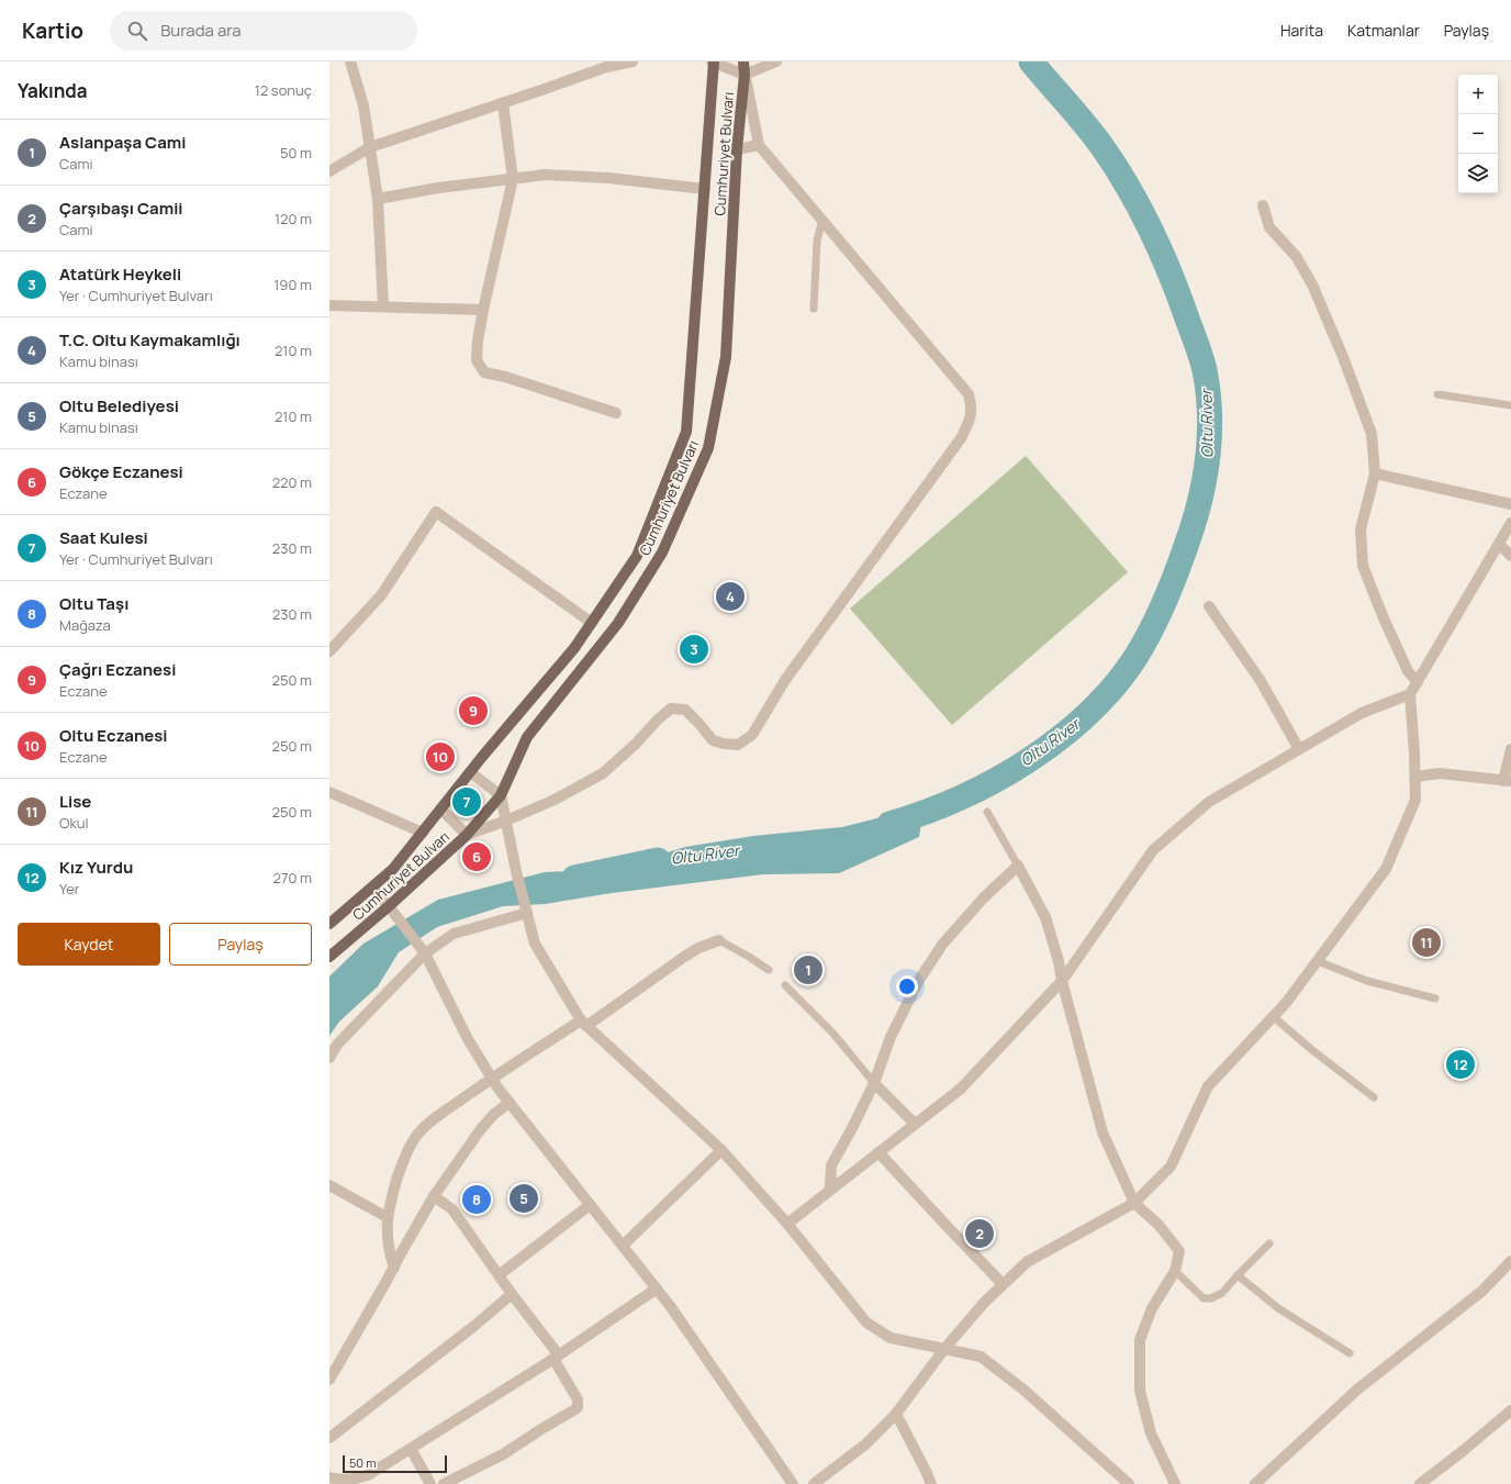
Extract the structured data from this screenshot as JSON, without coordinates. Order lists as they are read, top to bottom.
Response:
{
  "streets": {
    "main road": ["Cumhuriyet Bulvarı"]
  },
  "water": ["Oltu River"],
  "scale_bar": "50 m",
  "page": {
    "header": "Kartio",
    "search": "Burada ara",
    "nav": ["Harita", "Katmanlar", "Paylaş"],
    "heading": ["Yakında", "12 sonuç"],
    "map_buttons": ["+", "−"],
    "list": [
      {
        "mark": "1",
        "name": "Aslanpaşa Cami",
        "note": "Cami",
        "value": "50 m"
      },
      {
        "mark": "2",
        "name": "Çarşıbaşı Camii",
        "note": "Cami",
        "value": "120 m"
      },
      {
        "mark": "3",
        "name": "Atatürk Heykeli",
        "note": "Yer · Cumhuriyet Bulvarı",
        "value": "190 m"
      },
      {
        "mark": "4",
        "name": "T.C. Oltu Kaymakamlığı",
        "note": "Kamu binası",
        "value": "210 m"
      },
      {
        "mark": "5",
        "name": "Oltu Belediyesi",
        "note": "Kamu binası",
        "value": "210 m"
      },
      {
        "mark": "6",
        "name": "Gökçe Eczanesi",
        "note": "Eczane",
        "value": "220 m"
      },
      {
        "mark": "7",
        "name": "Saat Kulesi",
        "note": "Yer · Cumhuriyet Bulvarı",
        "value": "230 m"
      },
      {
        "mark": "8",
        "name": "Oltu Taşı",
        "note": "Mağaza",
        "value": "230 m"
      },
      {
        "mark": "9",
        "name": "Çağrı Eczanesi",
        "note": "Eczane",
        "value": "250 m"
      },
      {
        "mark": "10",
        "name": "Oltu Eczanesi",
        "note": "Eczane",
        "value": "250 m"
      },
      {
        "mark": "11",
        "name": "Lise",
        "note": "Okul",
        "value": "250 m"
      },
      {
        "mark": "12",
        "name": "Kız Yurdu",
        "note": "Yer",
        "value": "270 m"
      }
    ],
    "pins": [
      "4",
      "3",
      "9",
      "10",
      "7",
      "6",
      "11",
      "1",
      "12",
      "5",
      "8",
      "2"
    ],
    "buttons": ["Kaydet", "Paylaş"],
    "scale": "50 m"
  }
}
